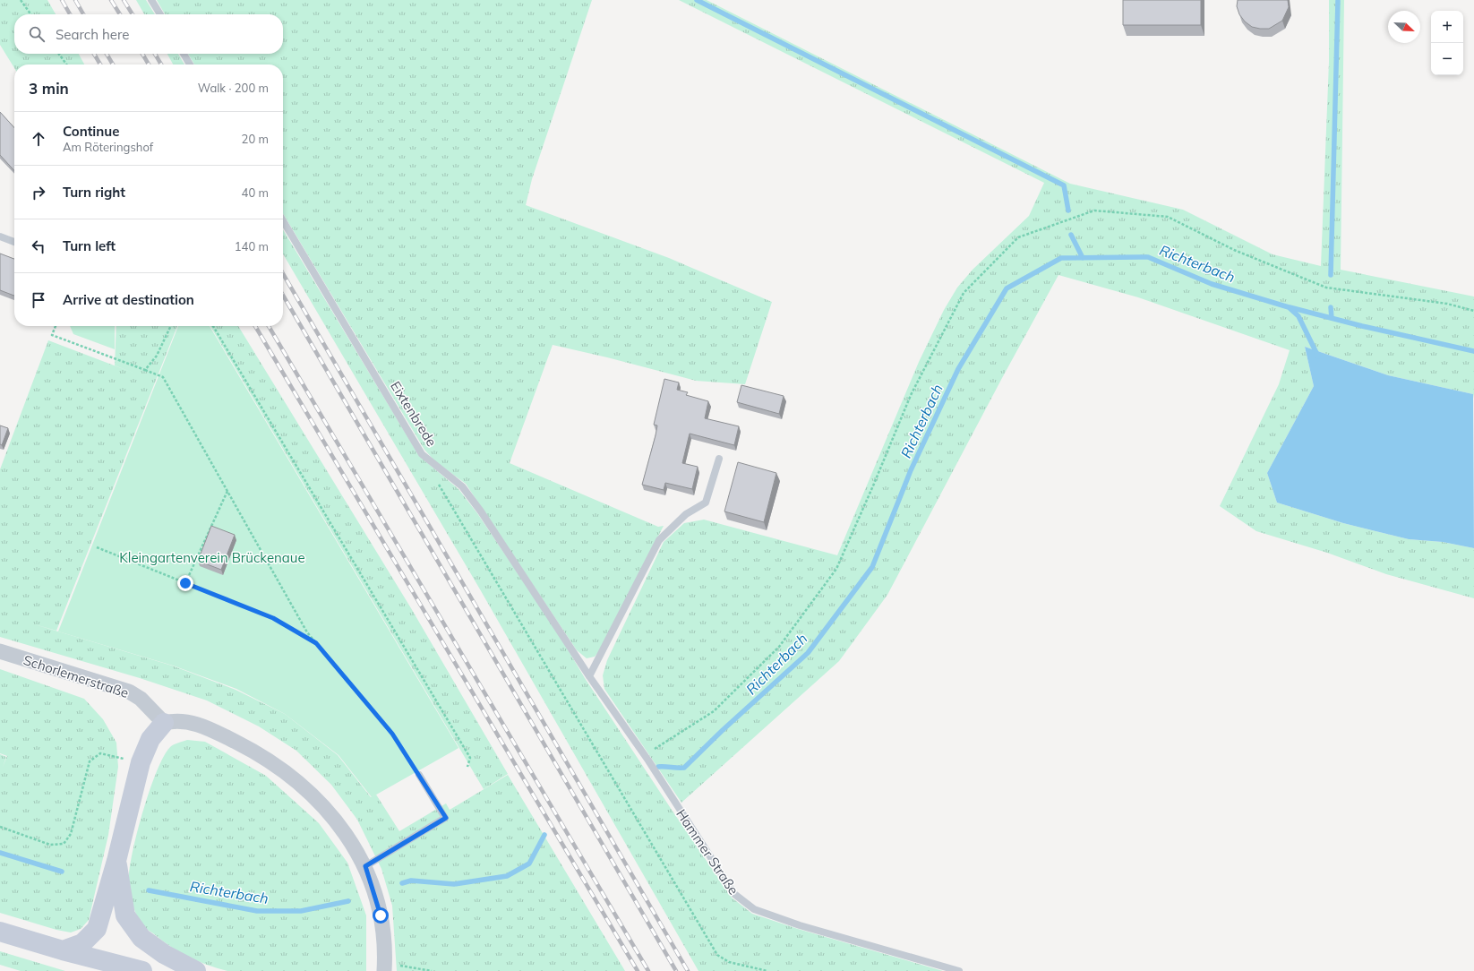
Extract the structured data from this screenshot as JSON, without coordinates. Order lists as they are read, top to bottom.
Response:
{
  "streets": {
    "street": ["Schorlemerstraße"],
    "lane": ["Eixtenbrede", "Hammer Straße"]
  },
  "crossings": [
    ["Eixtenbrede", "Hammer Straße"]
  ],
  "water": ["Richterbach"],
  "parks": ["Kleingartenverein Brückenaue"],
  "north": "bottom right",
  "page": {
    "map_buttons": ["+", "−"],
    "search": "Search here",
    "heading": ["3 min", "Walk · 200 m"],
    "list": [
      ["Continue", "Am Röteringshof", "20 m"],
      ["Turn right", "40 m"],
      ["Turn left", "140 m"],
      "Arrive at destination"
    ]
  }
}
